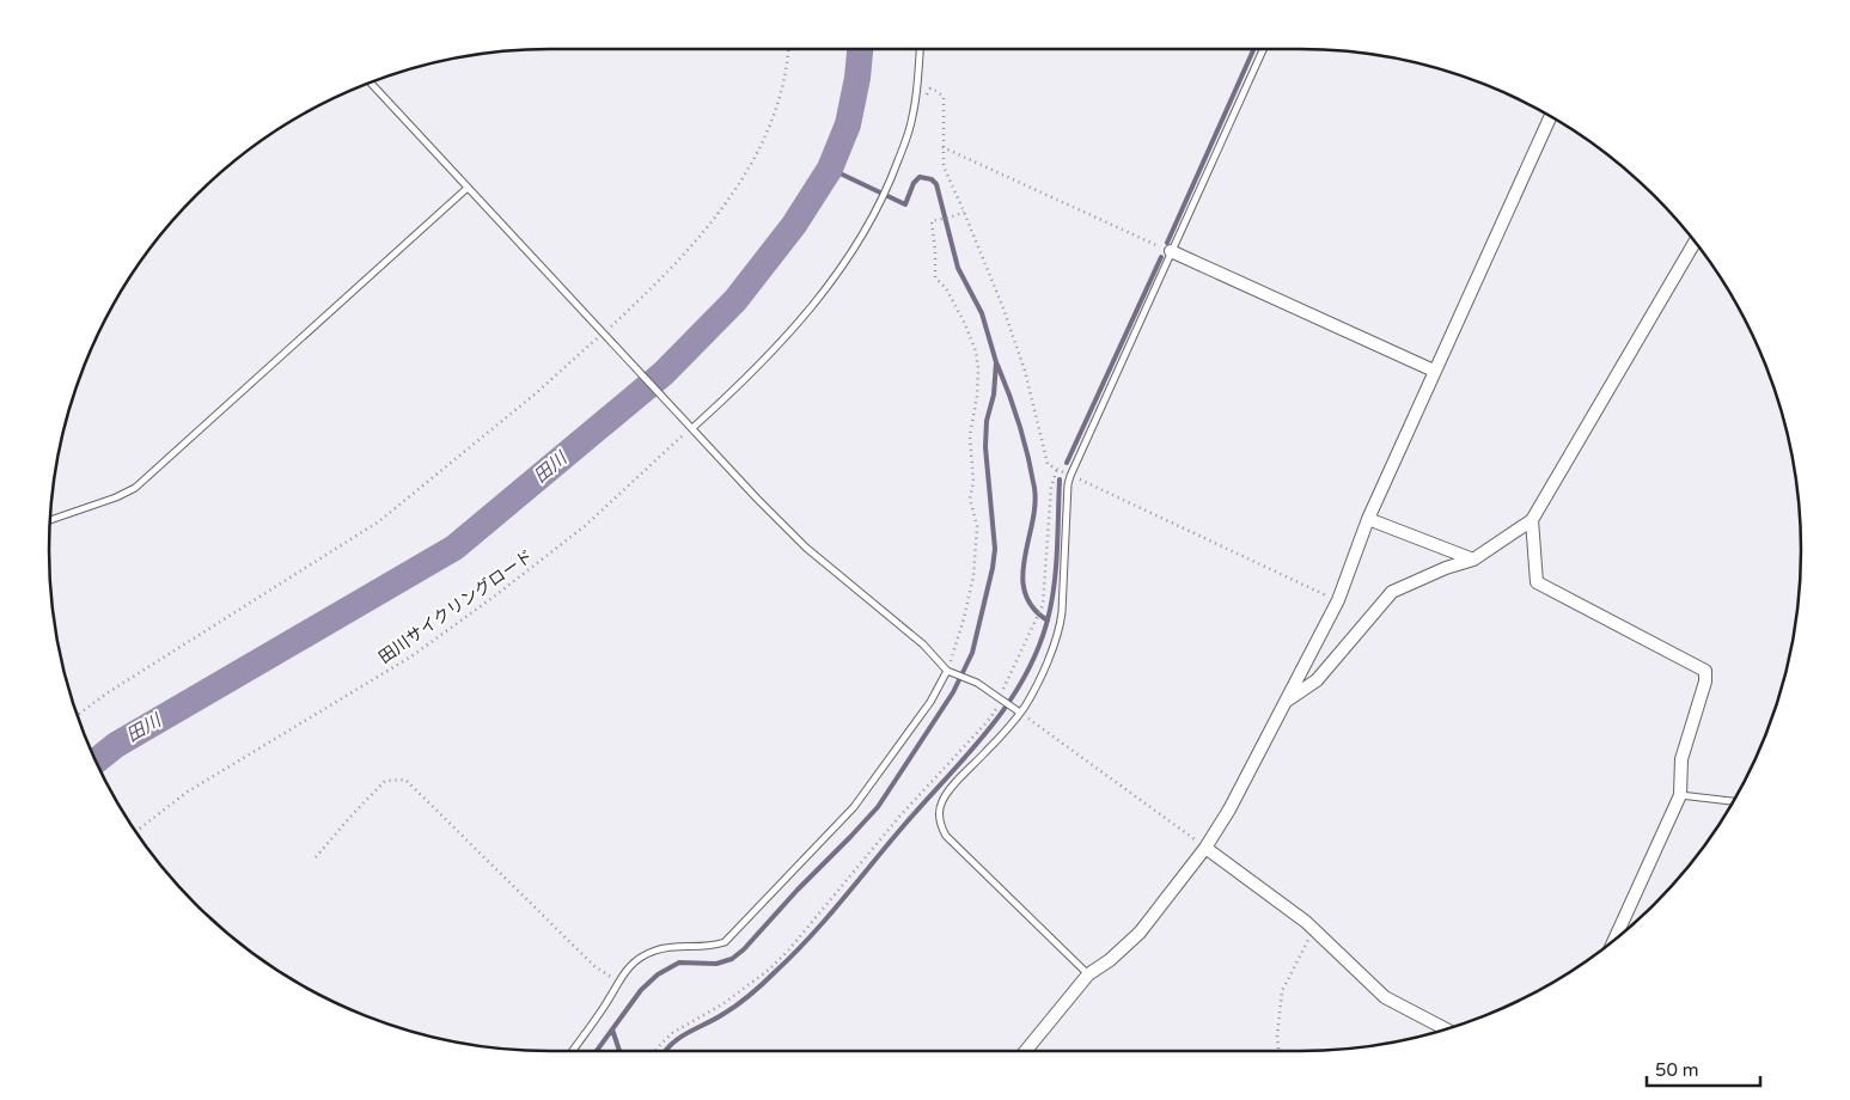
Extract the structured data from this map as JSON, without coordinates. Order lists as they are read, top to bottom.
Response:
{
  "streets": {
    "path": ["田川サイクリングロード"]
  },
  "water": ["田川"],
  "scale_bar": "50 m"
}
